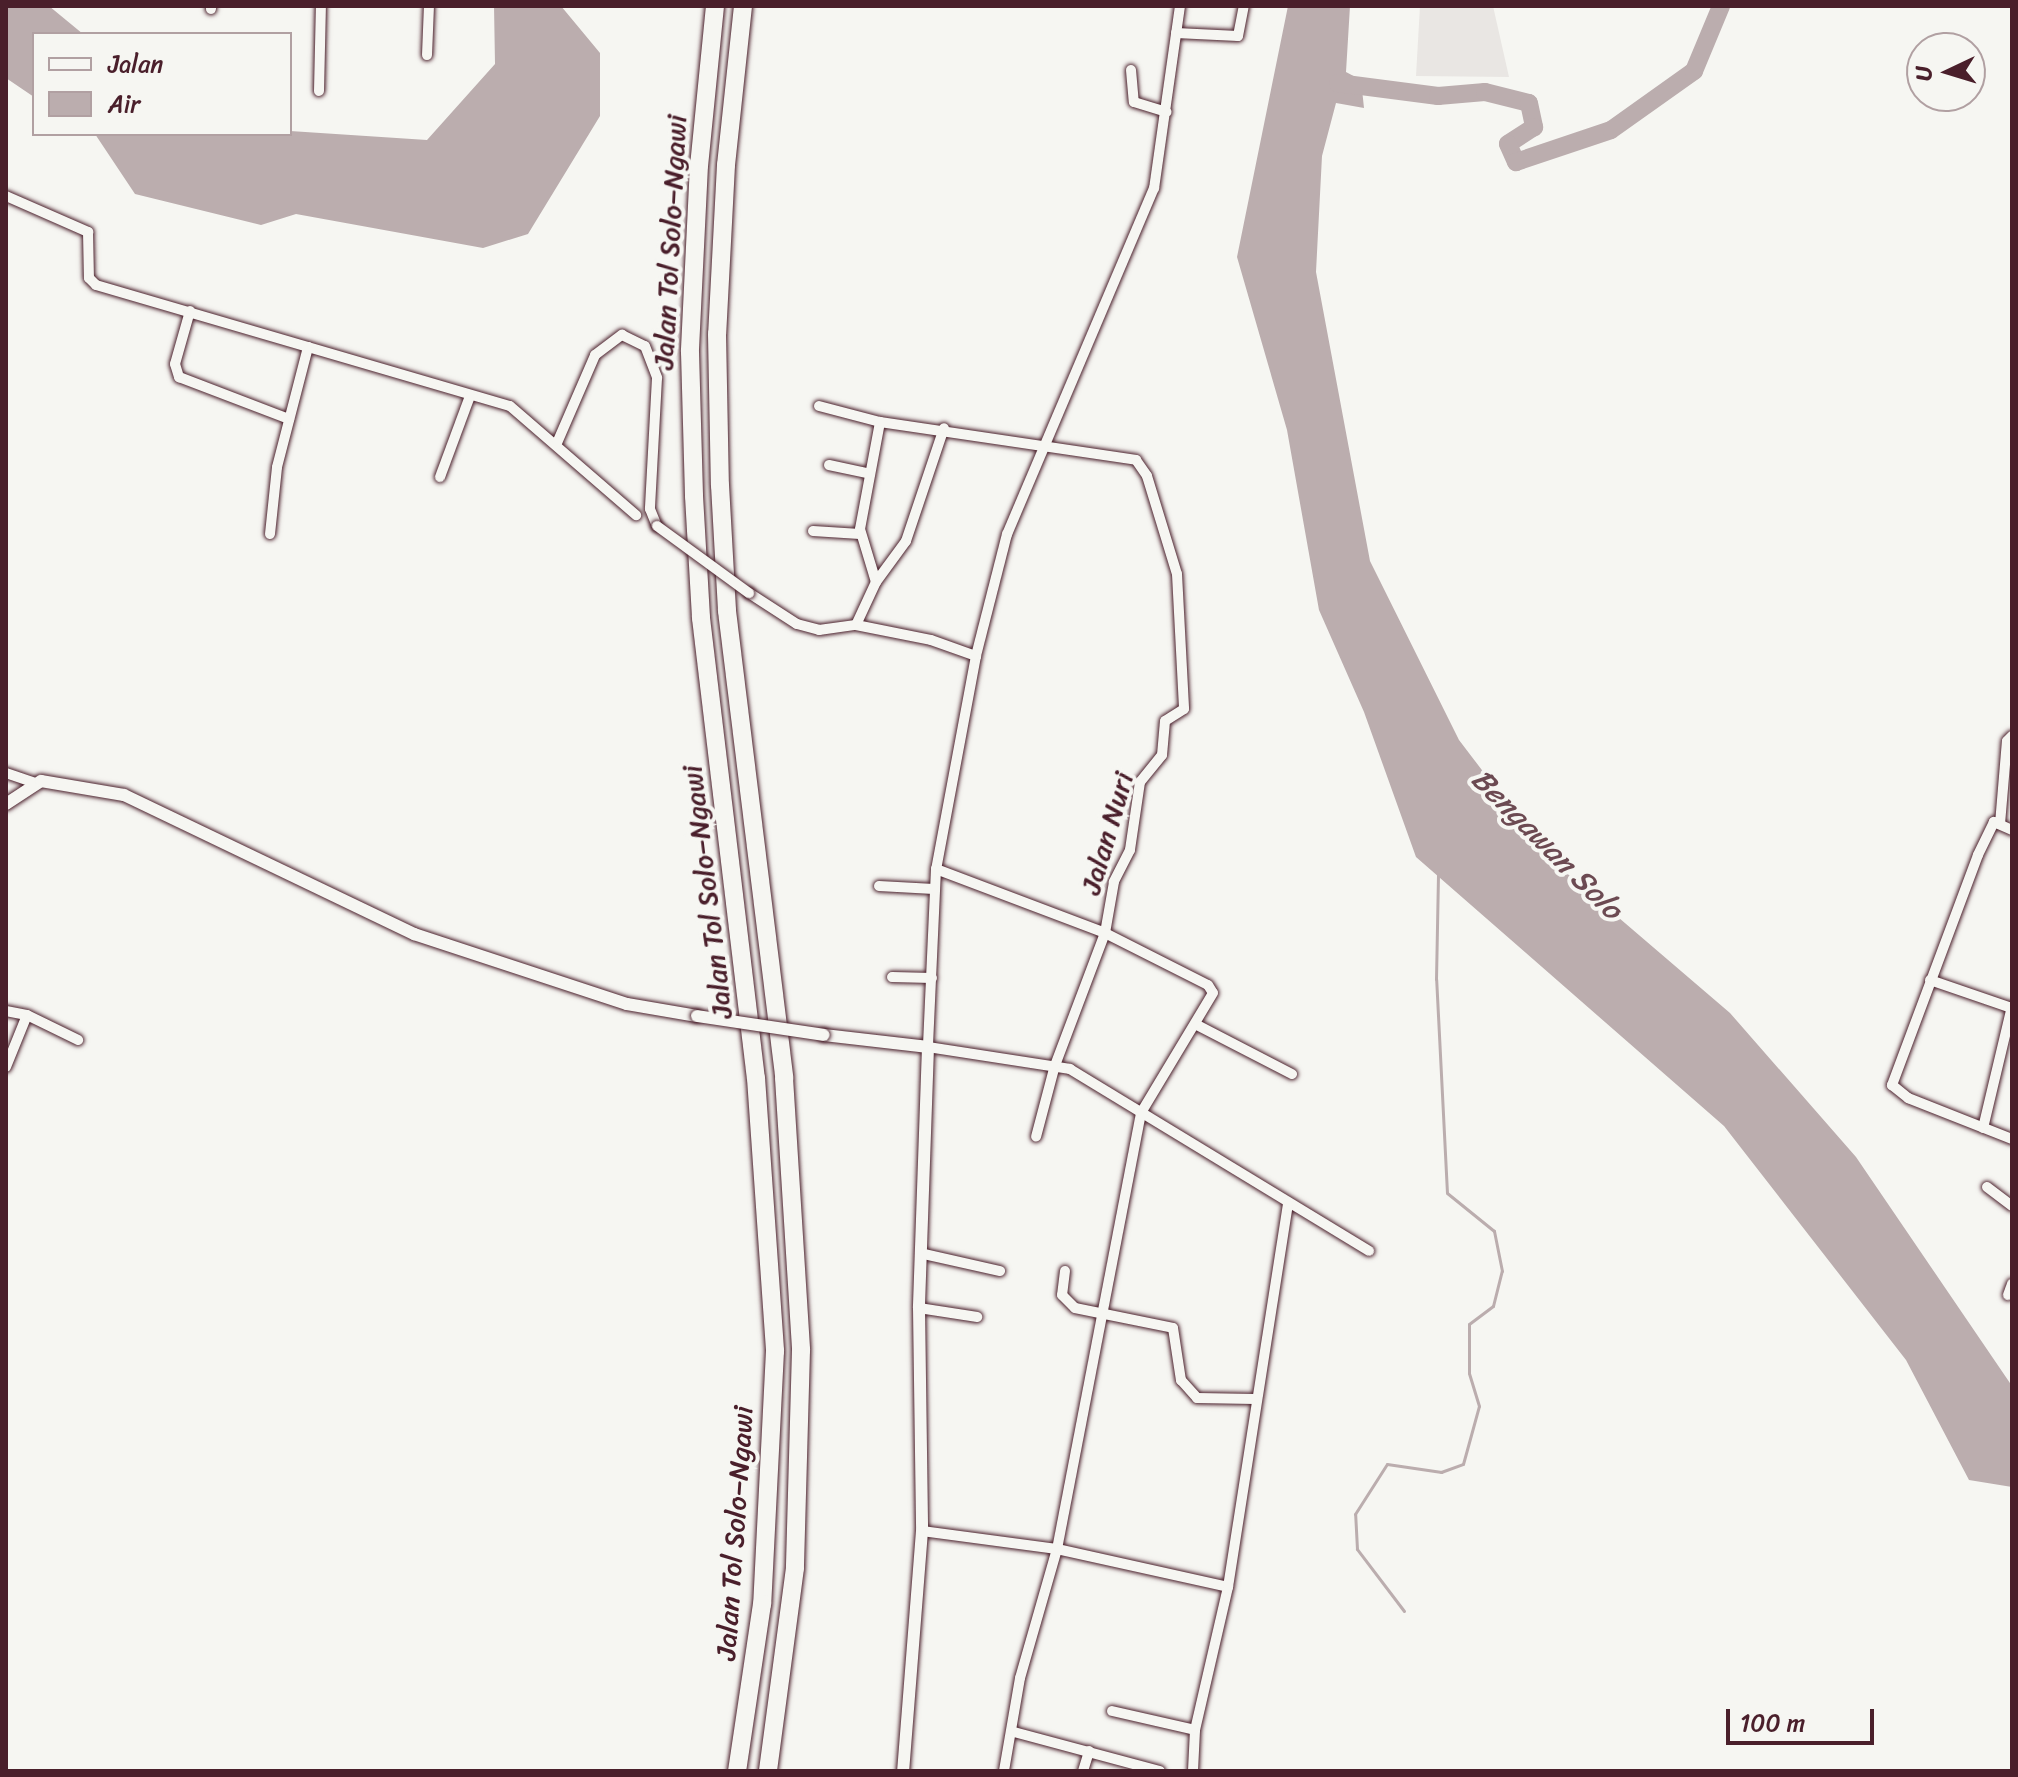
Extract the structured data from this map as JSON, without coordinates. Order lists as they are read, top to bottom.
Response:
{
  "streets": {
    "highway": ["Jalan Tol Solo–Ngawi"],
    "street": ["Jalan Nuri"]
  },
  "water": ["Bengawan Solo"],
  "legend": ["Jalan", "Air"],
  "scale_bar": "100 m",
  "north": "left"
}
